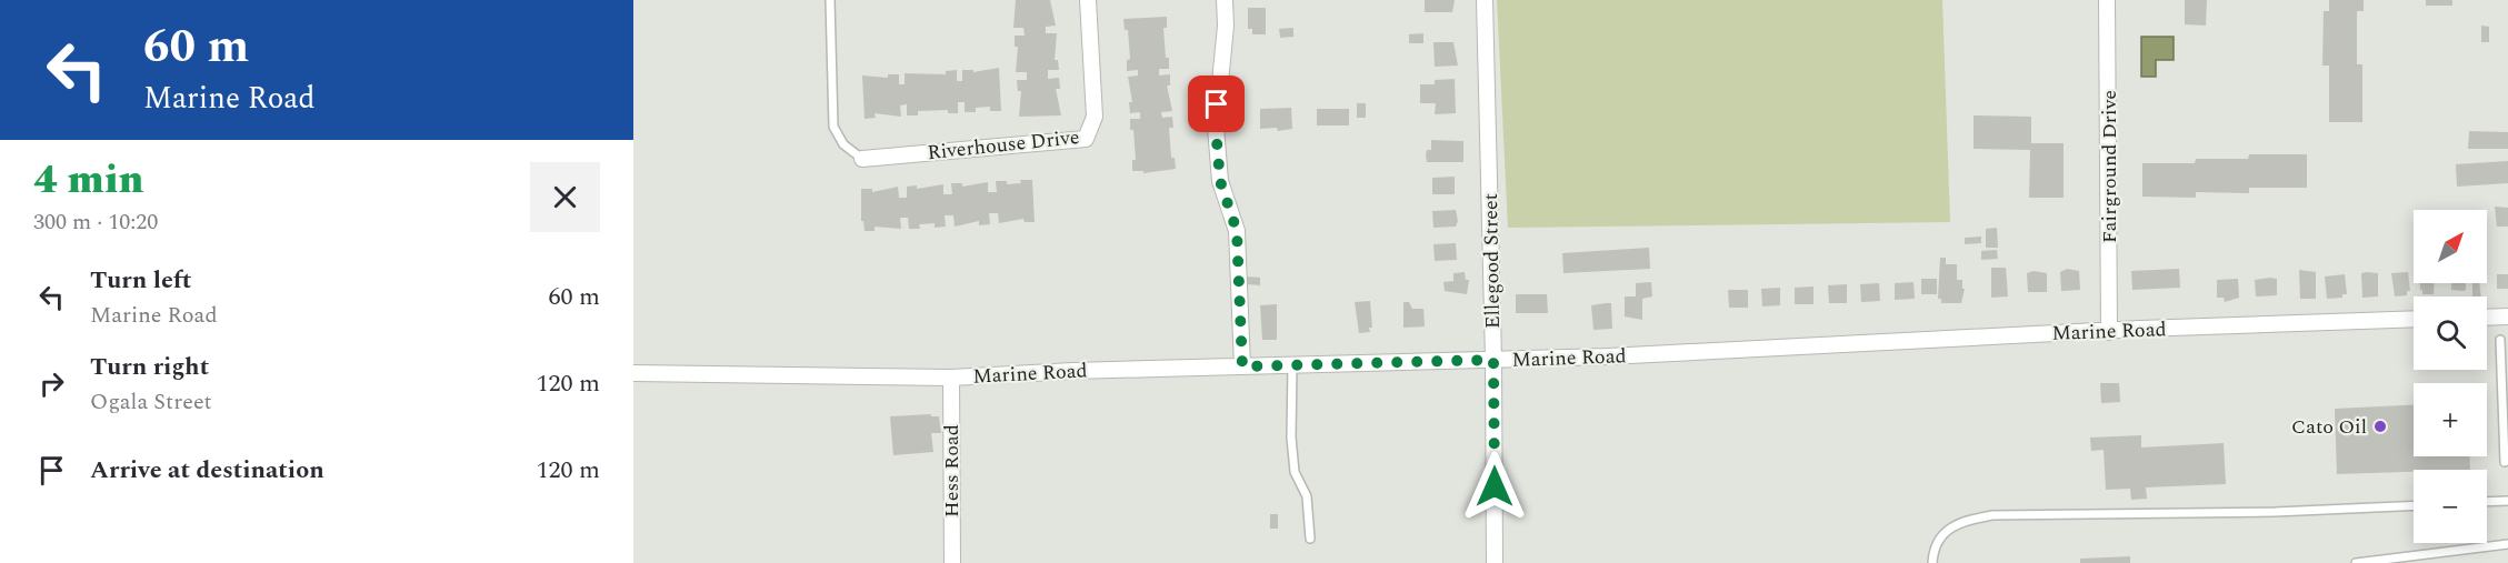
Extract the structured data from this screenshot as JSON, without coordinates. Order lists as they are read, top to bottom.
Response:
{
  "streets": {
    "street": [
      "Riverhouse Drive",
      "Fairground Drive",
      "Ellegood Street",
      "Marine Road",
      "Hess Road"
    ]
  },
  "crossings": [
    ["Fairground Drive", "Marine Road"],
    ["Ellegood Street", "Marine Road"],
    ["Marine Road", "Hess Road"]
  ],
  "places": ["Cato Oil"],
  "north": "top right",
  "page": {
    "turn": ["60 m", "Marine Road"],
    "heading": ["4 min", "300 m · 10:20"],
    "map_buttons": ["+", "−"],
    "list": [
      {
        "name": "Turn left",
        "note": "Marine Road",
        "value": "60 m"
      },
      {
        "name": "Turn right",
        "note": "Ogala Street",
        "value": "120 m"
      },
      {
        "name": "Arrive at destination",
        "value": "120 m"
      }
    ]
  }
}
